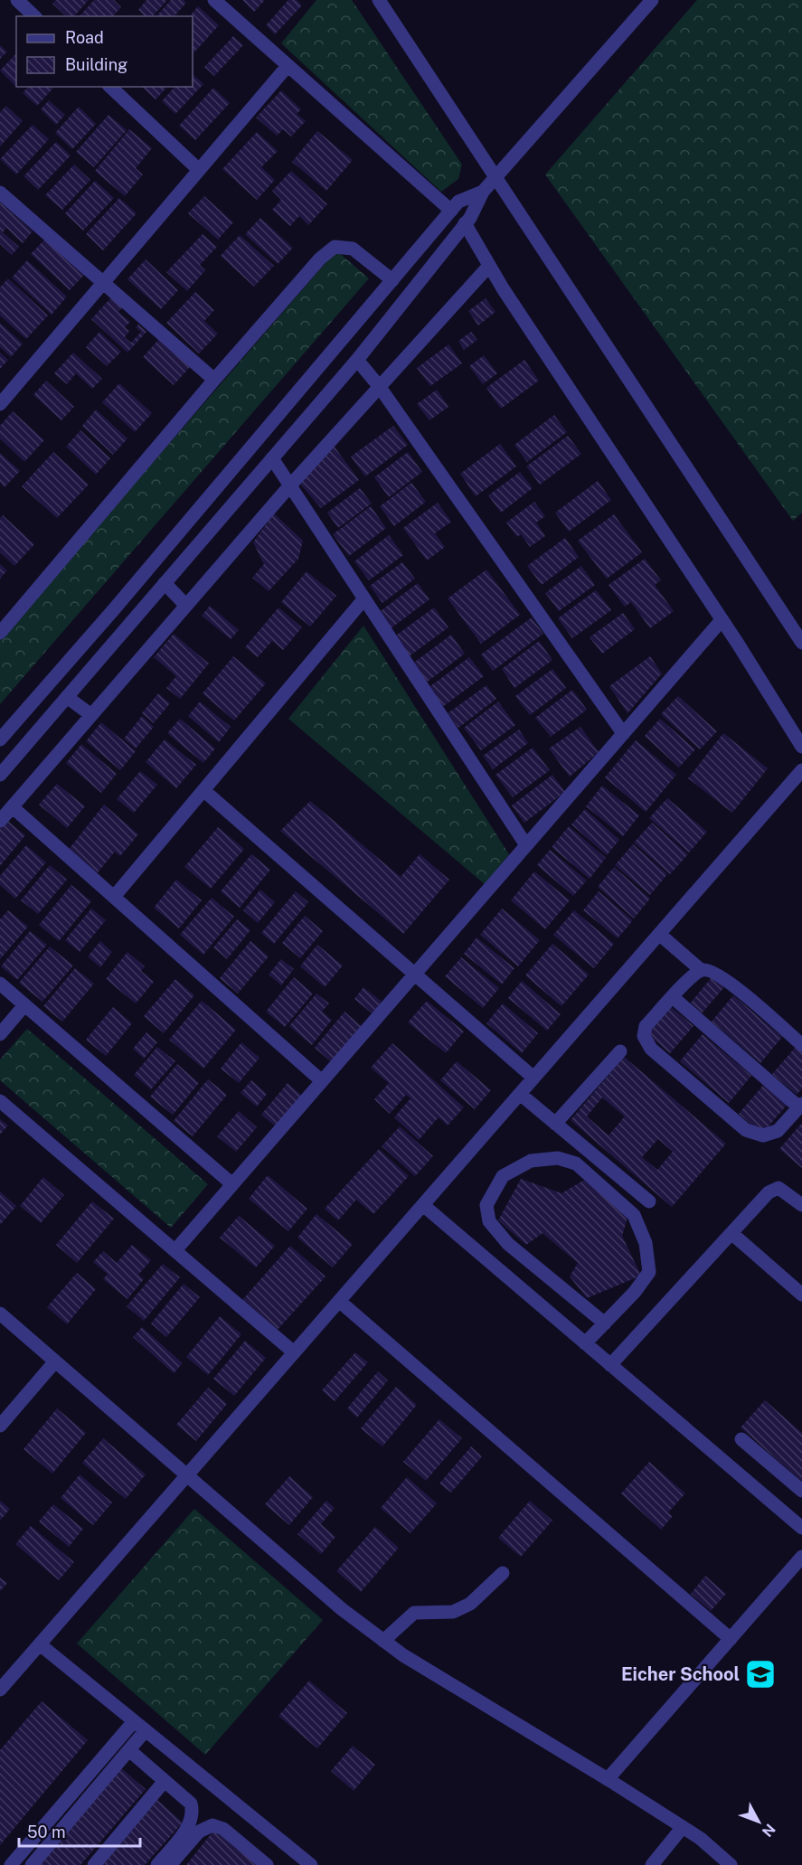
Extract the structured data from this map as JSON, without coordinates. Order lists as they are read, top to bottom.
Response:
{
  "places": {
    "school or university": ["Eicher School"]
  },
  "legend": ["Road", "Building"],
  "scale_bar": "50 m",
  "north": "bottom right"
}
